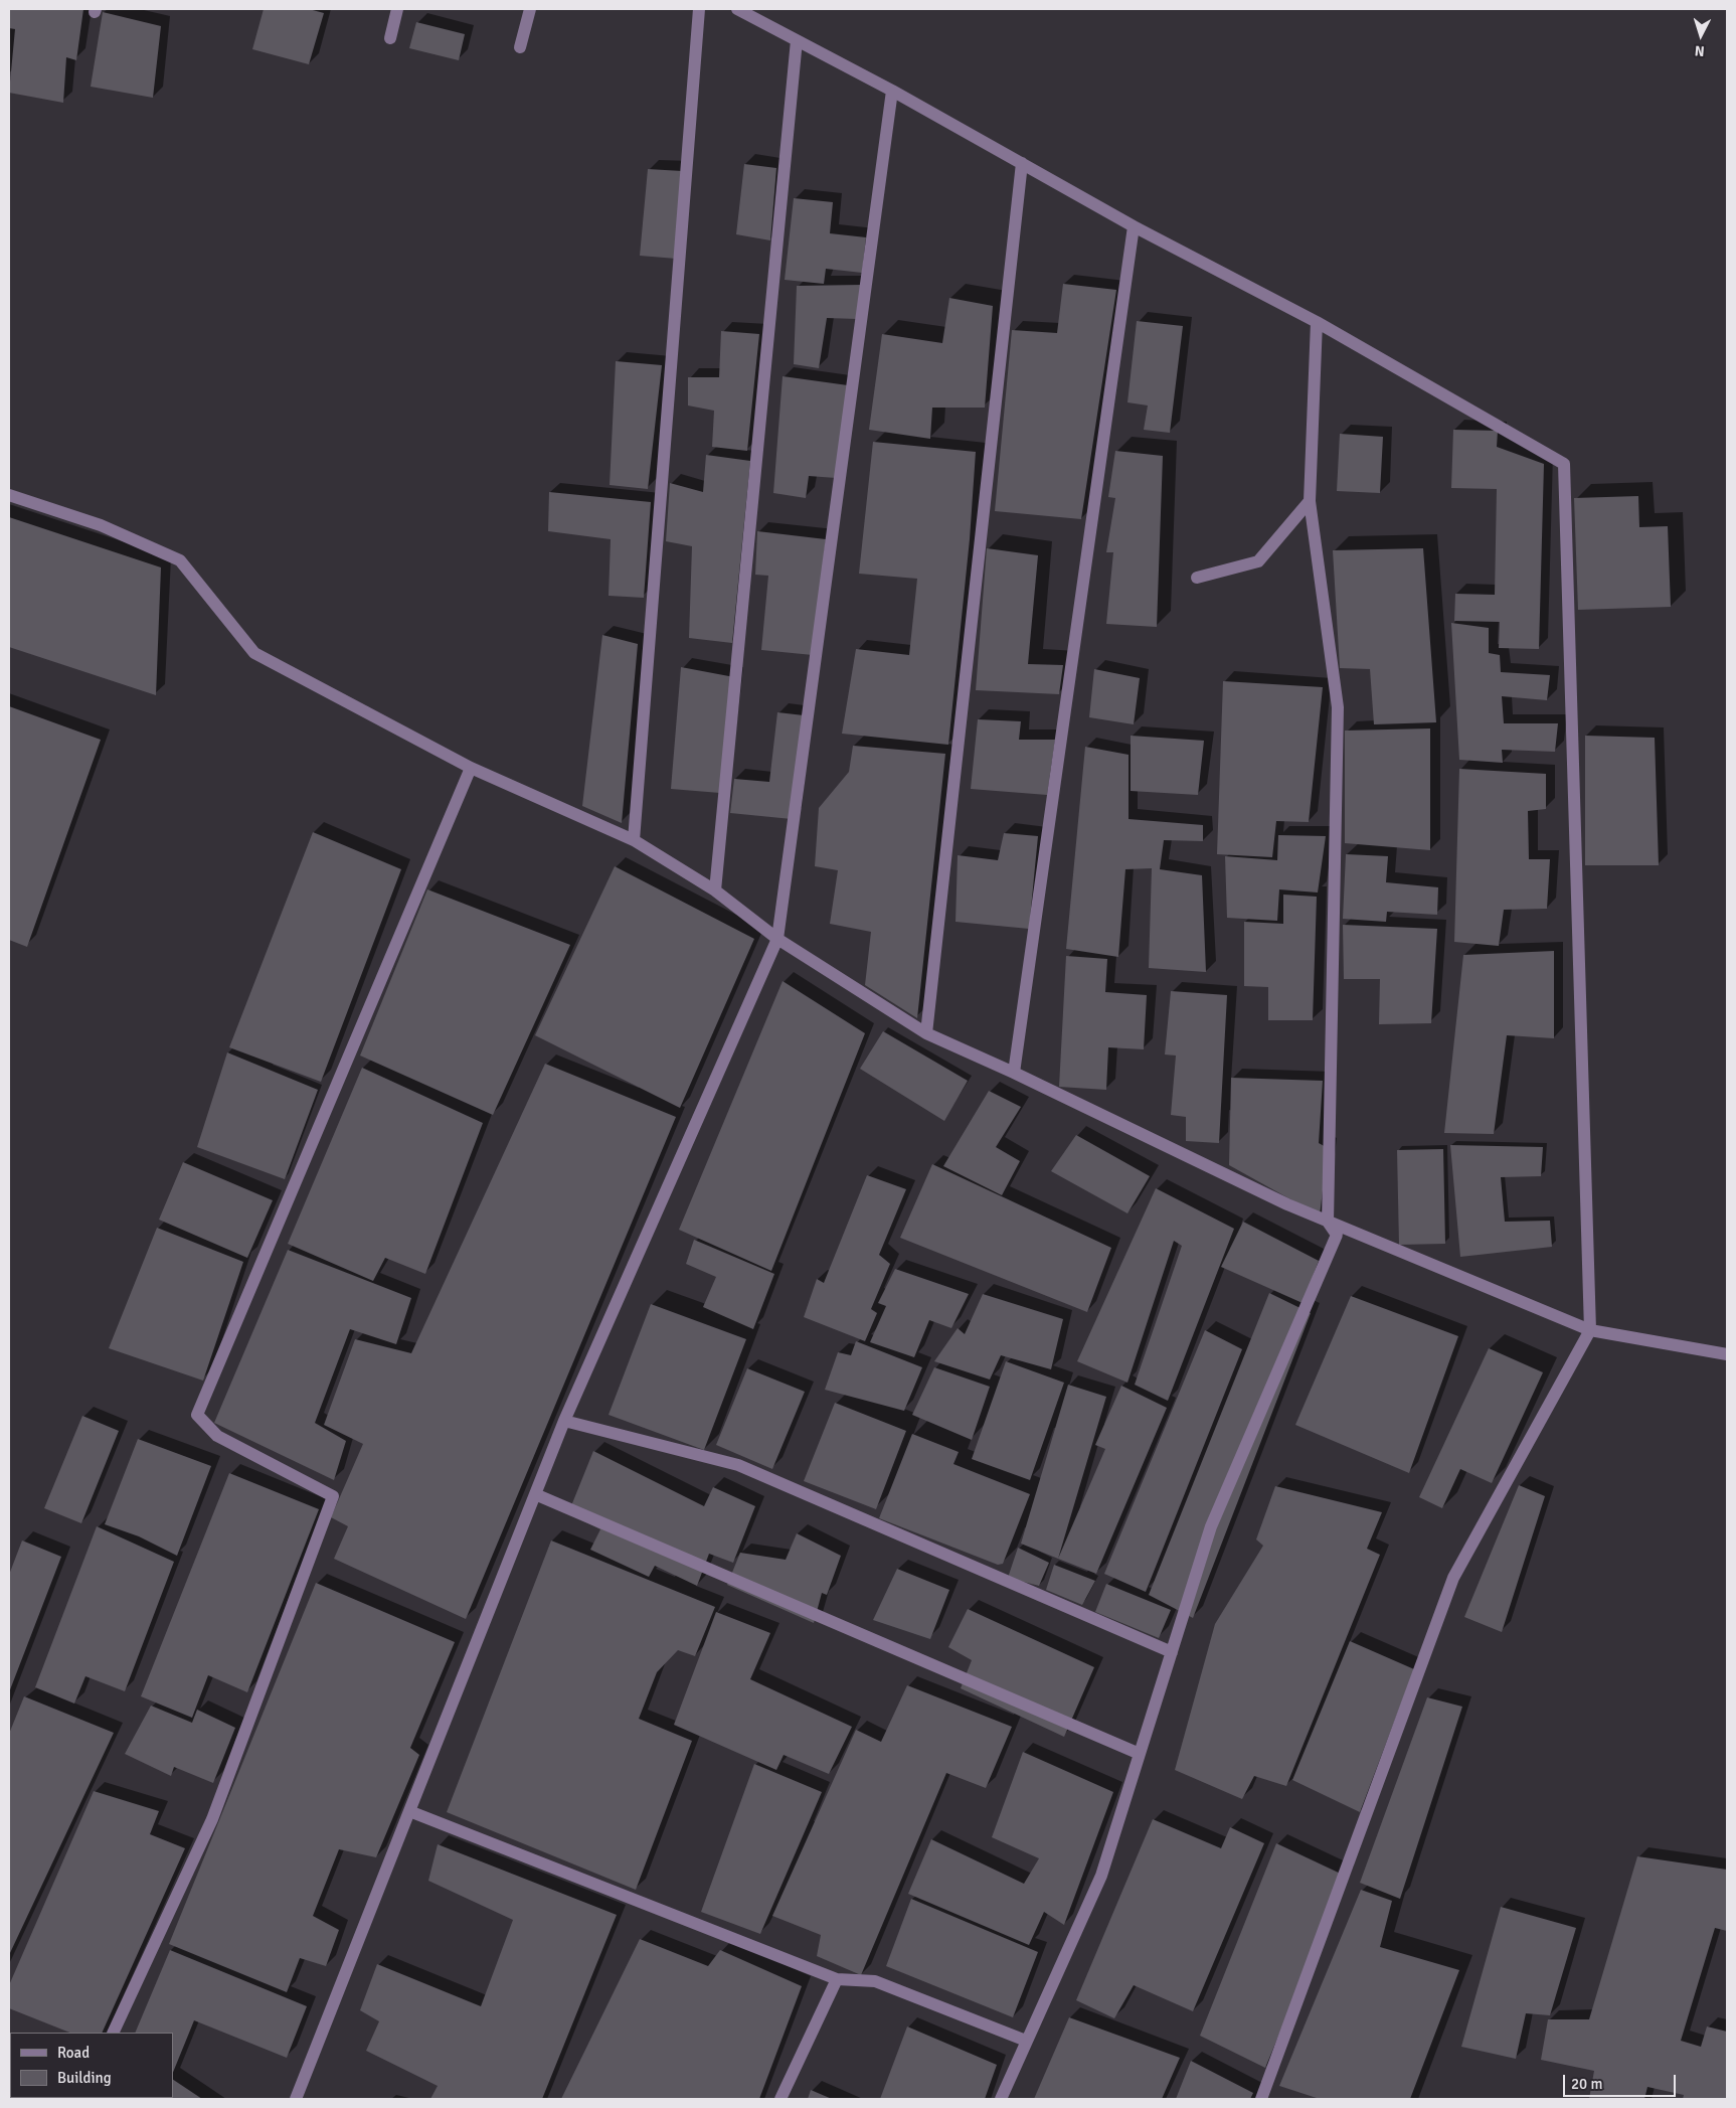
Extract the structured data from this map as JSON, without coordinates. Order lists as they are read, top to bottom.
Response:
{
  "legend": ["Road", "Building"],
  "scale_bar": "20 m",
  "north": "bottom"
}
